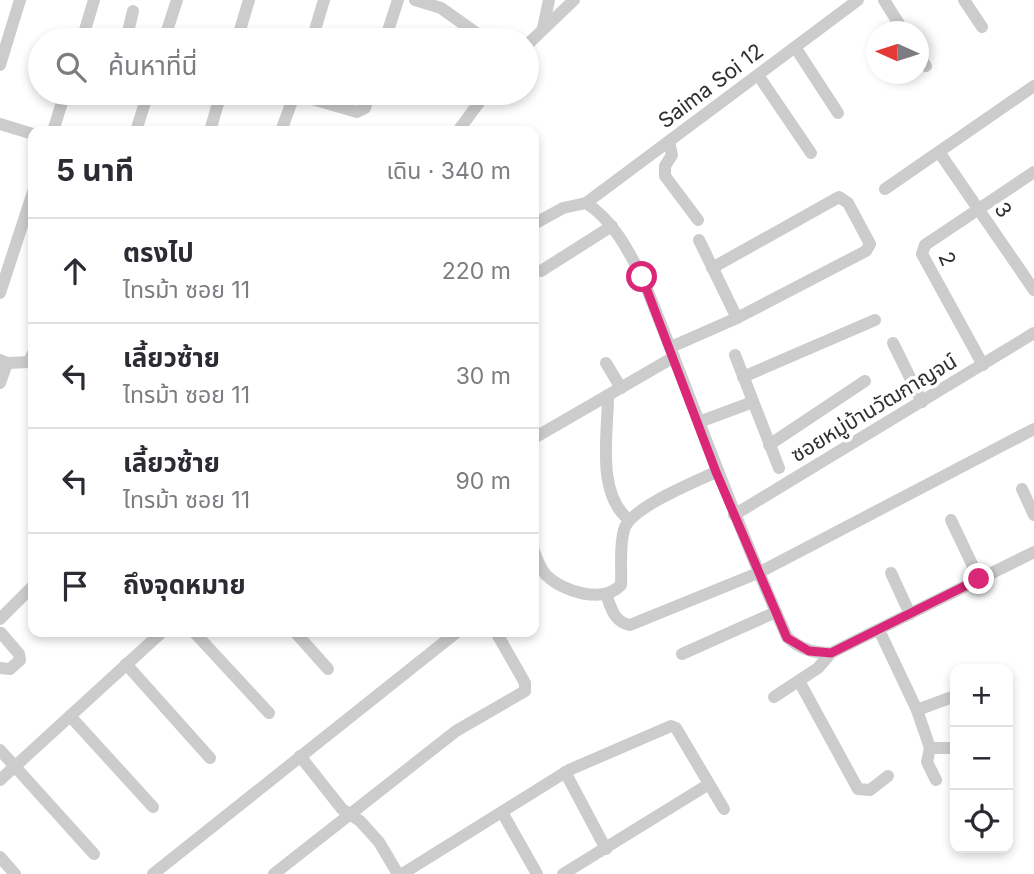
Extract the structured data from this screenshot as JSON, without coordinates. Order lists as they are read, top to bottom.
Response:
{
  "streets": {
    "street": [
      "Saima Soi 12",
      "3",
      "2",
      "ซอยหมู่บ้านวัฒกาญจน์"
    ]
  },
  "crossings": [
    ["3", "2"],
    ["2", "ซอยหมู่บ้านวัฒกาญจน์"]
  ],
  "north": "left",
  "page": {
    "search": "ค้นหาที่นี่",
    "heading": ["5 นาที", "เดิน · 340 m"],
    "list": [
      ["ตรงไป", "ไทรม้า ซอย 11", "220 m"],
      ["เลี้ยวซ้าย", "ไทรม้า ซอย 11", "30 m"],
      ["เลี้ยวซ้าย", "ไทรม้า ซอย 11", "90 m"],
      "ถึงจุดหมาย"
    ],
    "map_buttons": ["+", "−"]
  }
}
